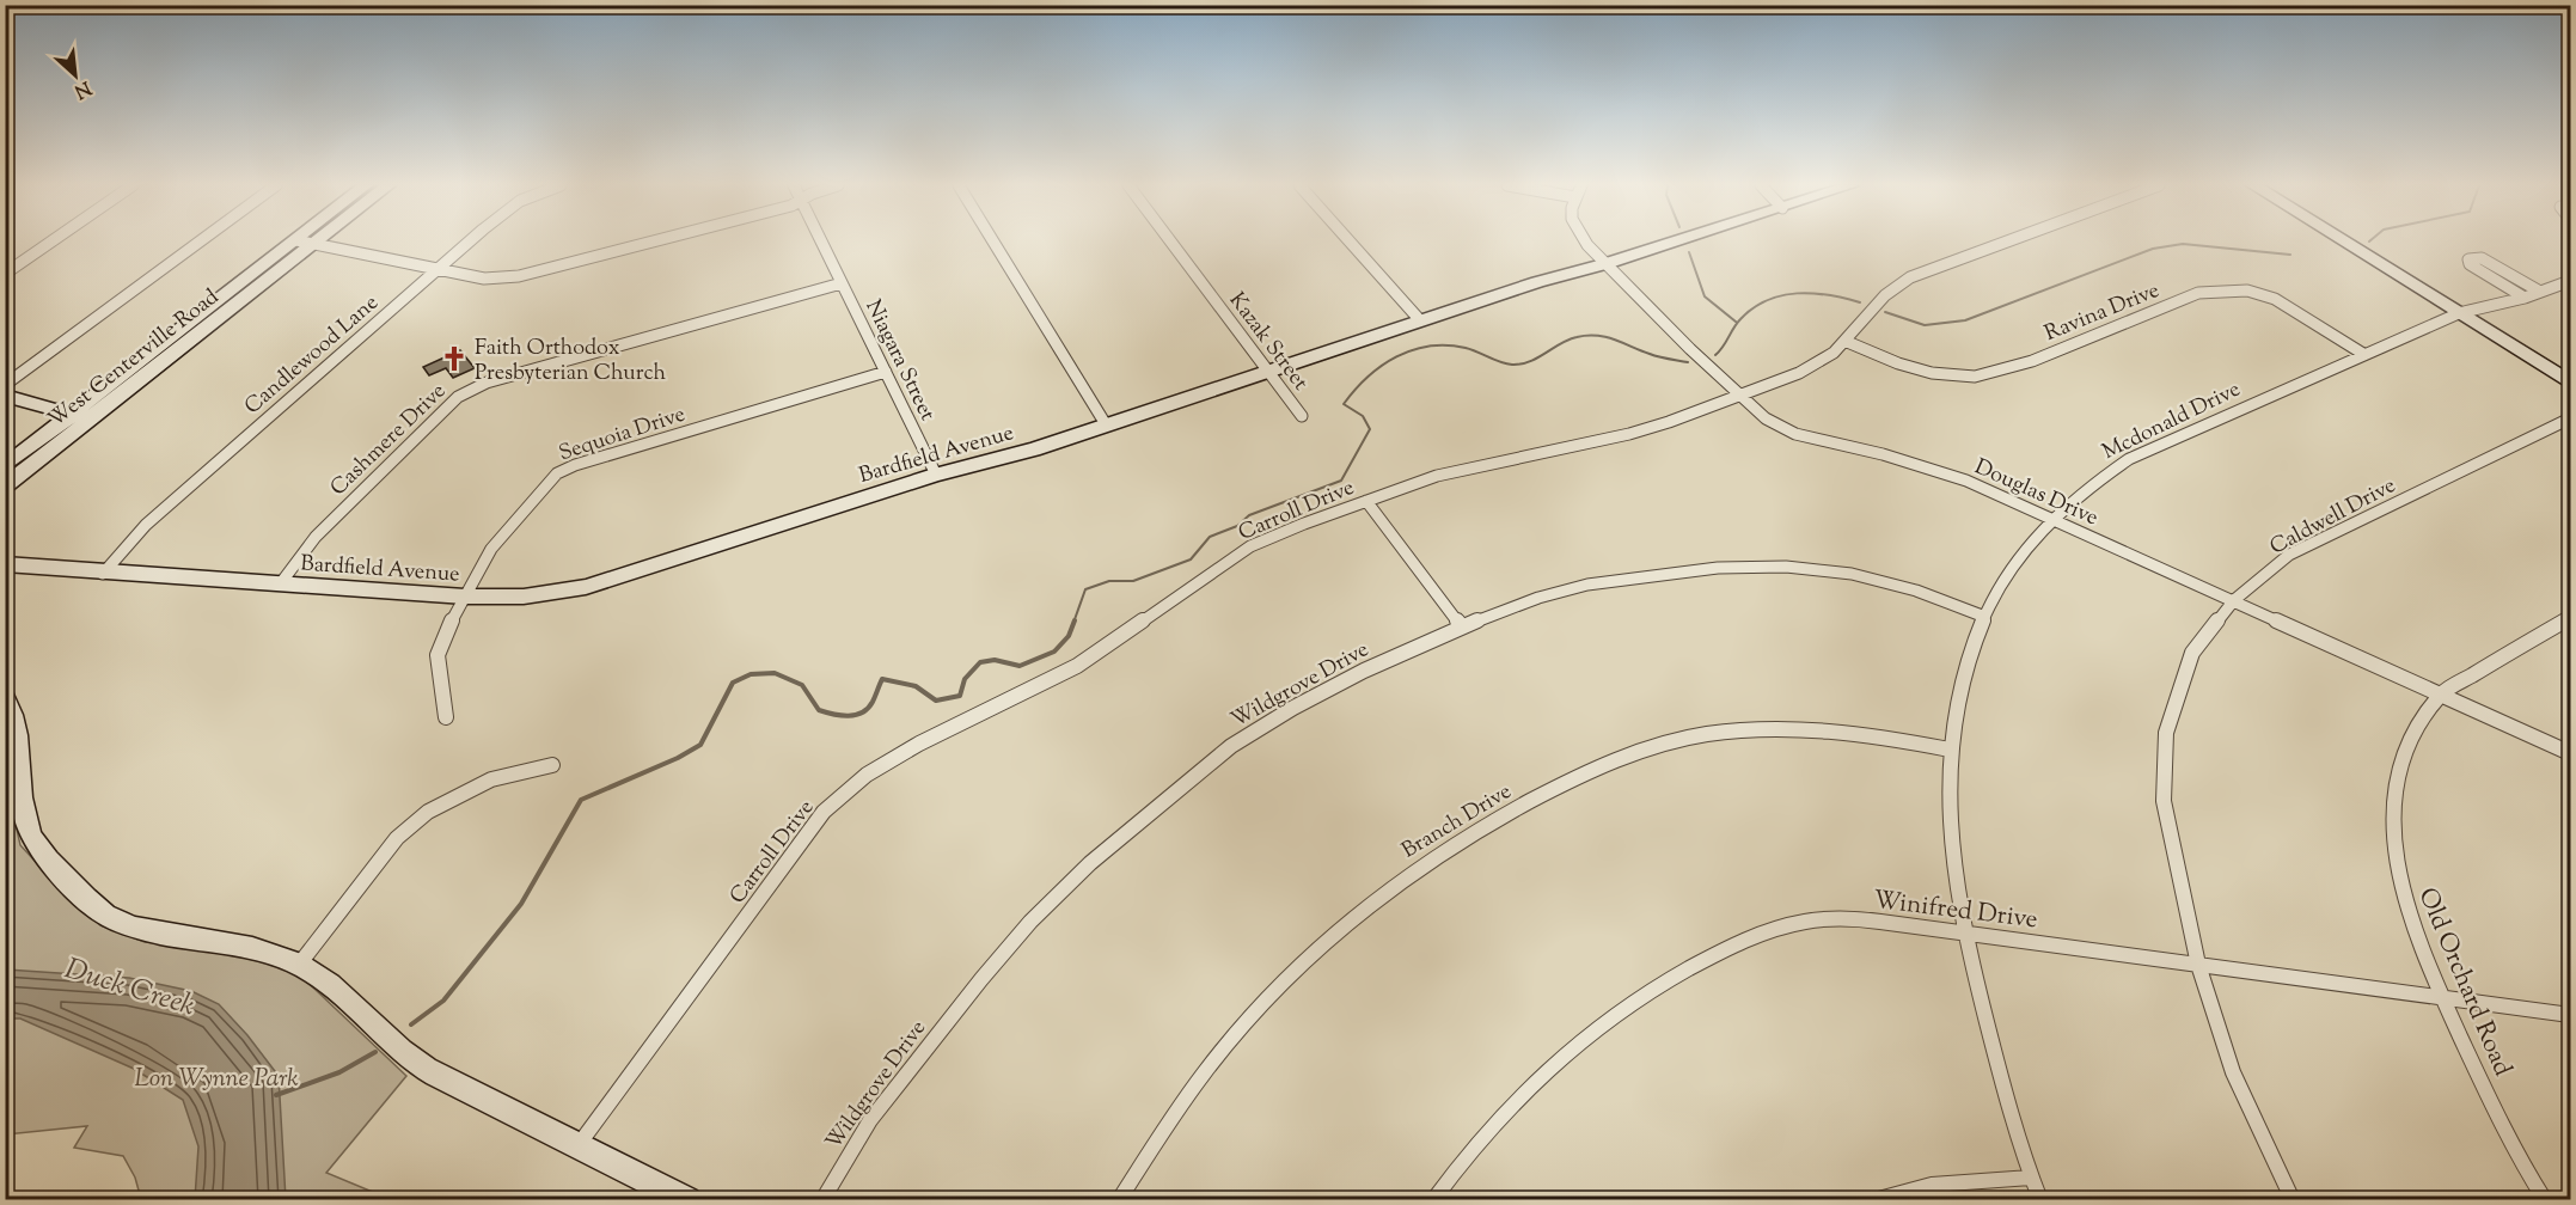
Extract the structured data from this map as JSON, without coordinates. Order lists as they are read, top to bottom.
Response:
{
  "streets": {
    "street": [
      "Ravina Drive",
      "Kazak Street",
      "Candlewood Lane",
      "West Centerville Road",
      "Niagara Street",
      "Mcdonald Drive",
      "Sequoia Drive",
      "Cashmere Drive",
      "Bardfield Avenue",
      "Douglas Drive",
      "Carroll Drive",
      "Caldwell Drive",
      "Wildgrove Drive",
      "Branch Drive",
      "Winifred Drive",
      "Old Orchard Road"
    ]
  },
  "crossings": [
    ["Ravina Drive", "Mcdonald Drive"],
    ["Ravina Drive", "Carroll Drive"],
    ["Kazak Street", "Bardfield Avenue"],
    ["Candlewood Lane", "Bardfield Avenue"],
    ["Niagara Street", "Sequoia Drive"],
    ["Niagara Street", "Cashmere Drive"],
    ["Niagara Street", "Bardfield Avenue"],
    ["Mcdonald Drive", "Douglas Drive"],
    ["Mcdonald Drive", "Wildgrove Drive"],
    ["Mcdonald Drive", "Branch Drive"],
    ["Mcdonald Drive", "Winifred Drive"],
    ["Sequoia Drive", "Bardfield Avenue"],
    ["Cashmere Drive", "Bardfield Avenue"],
    ["Bardfield Avenue", "Douglas Drive"],
    ["Douglas Drive", "Carroll Drive"],
    ["Douglas Drive", "Caldwell Drive"],
    ["Douglas Drive", "Old Orchard Road"],
    ["Caldwell Drive", "Winifred Drive"],
    ["Winifred Drive", "Old Orchard Road"]
  ],
  "water": ["Duck Creek"],
  "parks": ["Lon Wynne Park"],
  "places": {
    "church": ["Faith Orthodox Presbyterian Church"]
  },
  "north": "bottom right"
}
